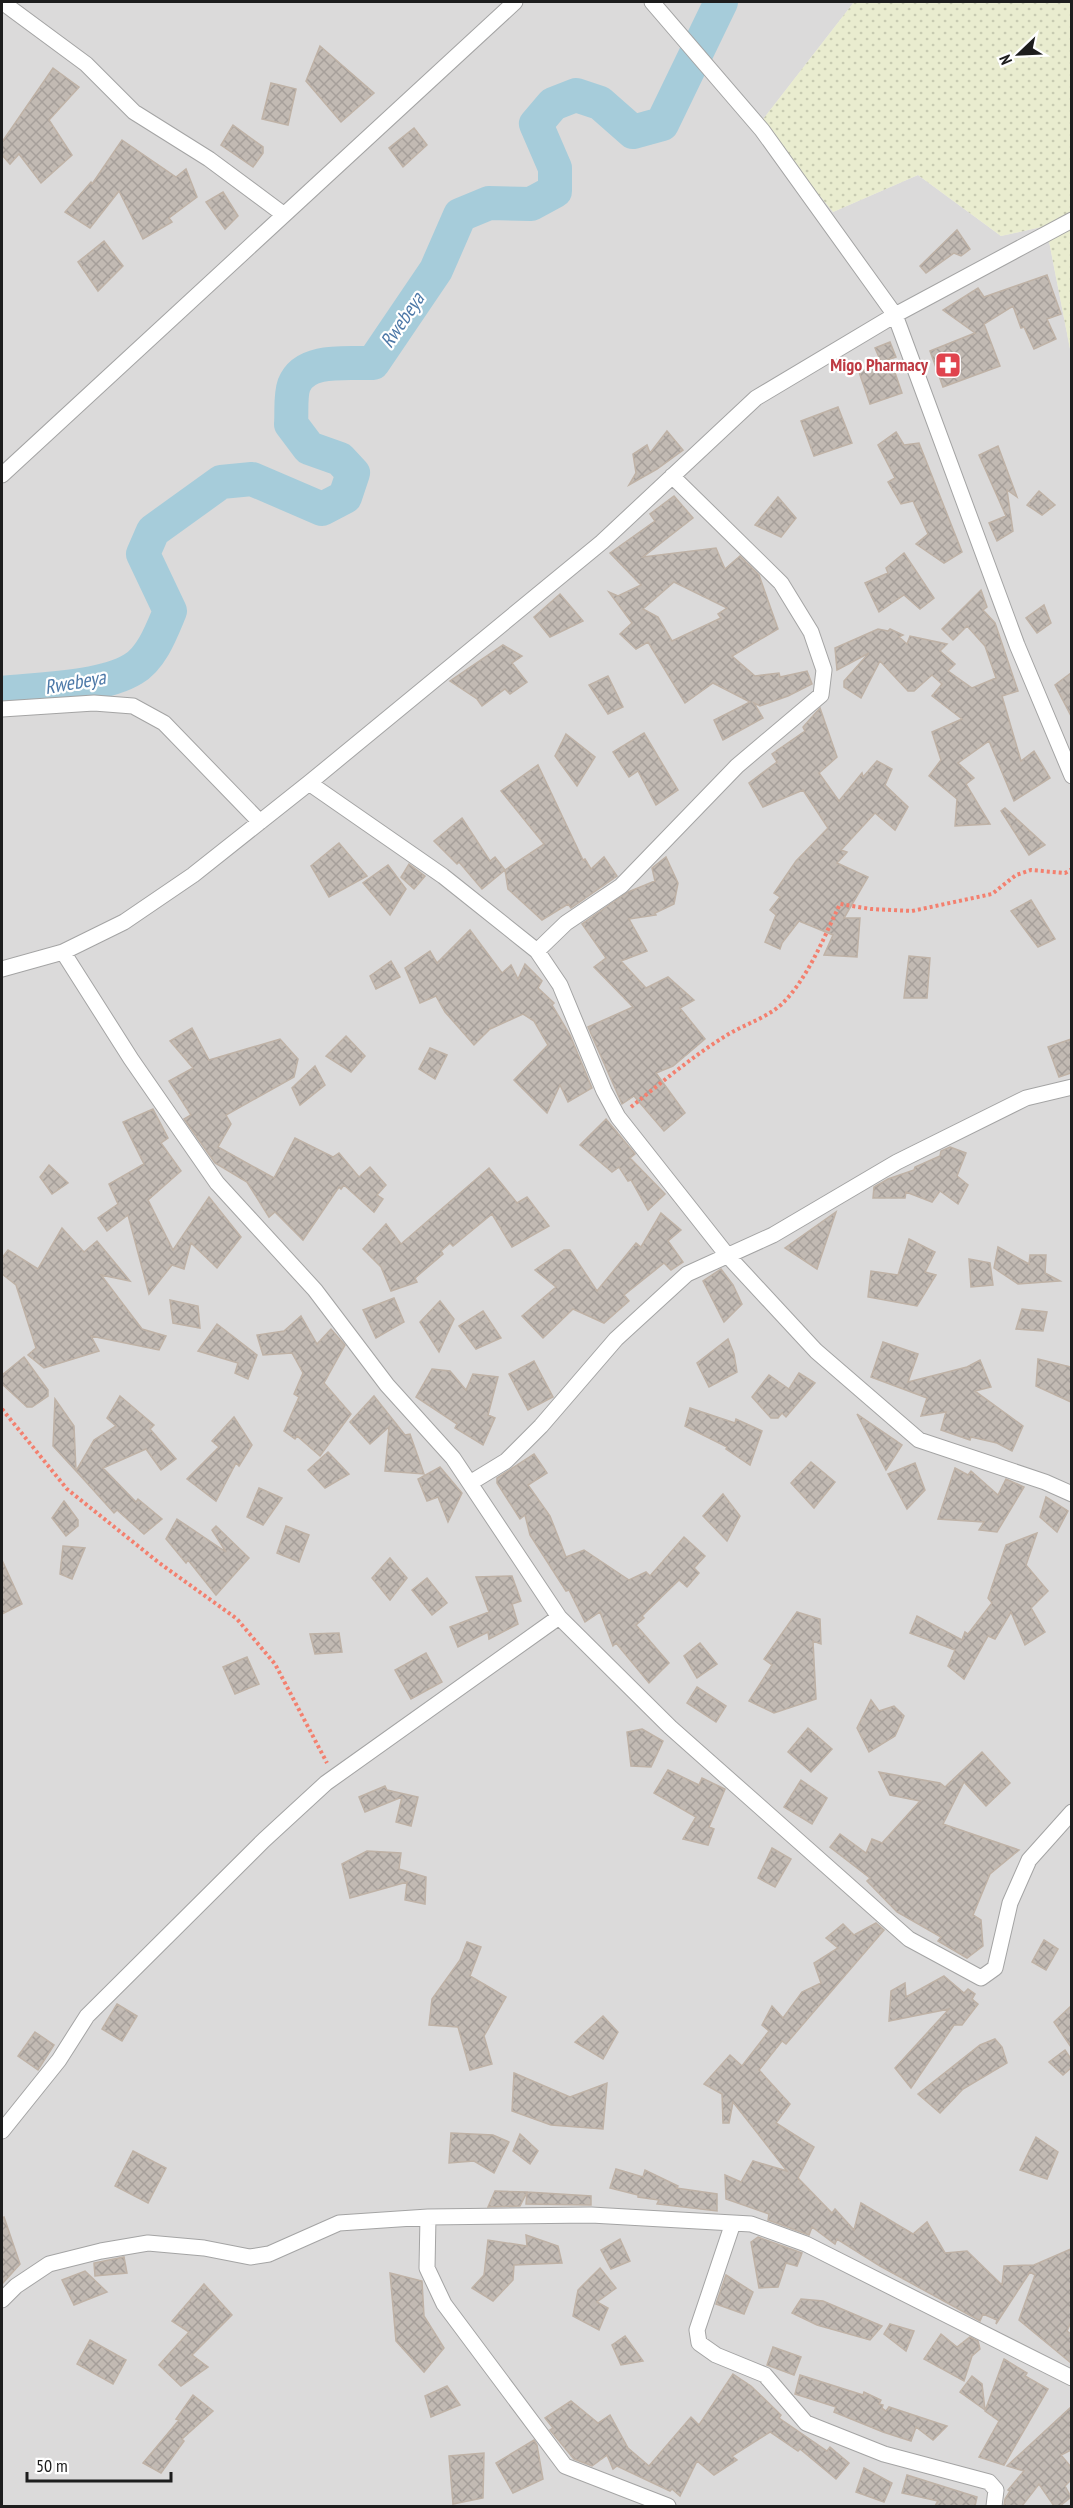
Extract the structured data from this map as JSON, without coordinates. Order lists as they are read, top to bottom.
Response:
{
  "water": ["Rwebeya"],
  "places": {
    "pharmacy": ["Migo Pharmacy"]
  },
  "scale_bar": "50 m",
  "north": "bottom left"
}
